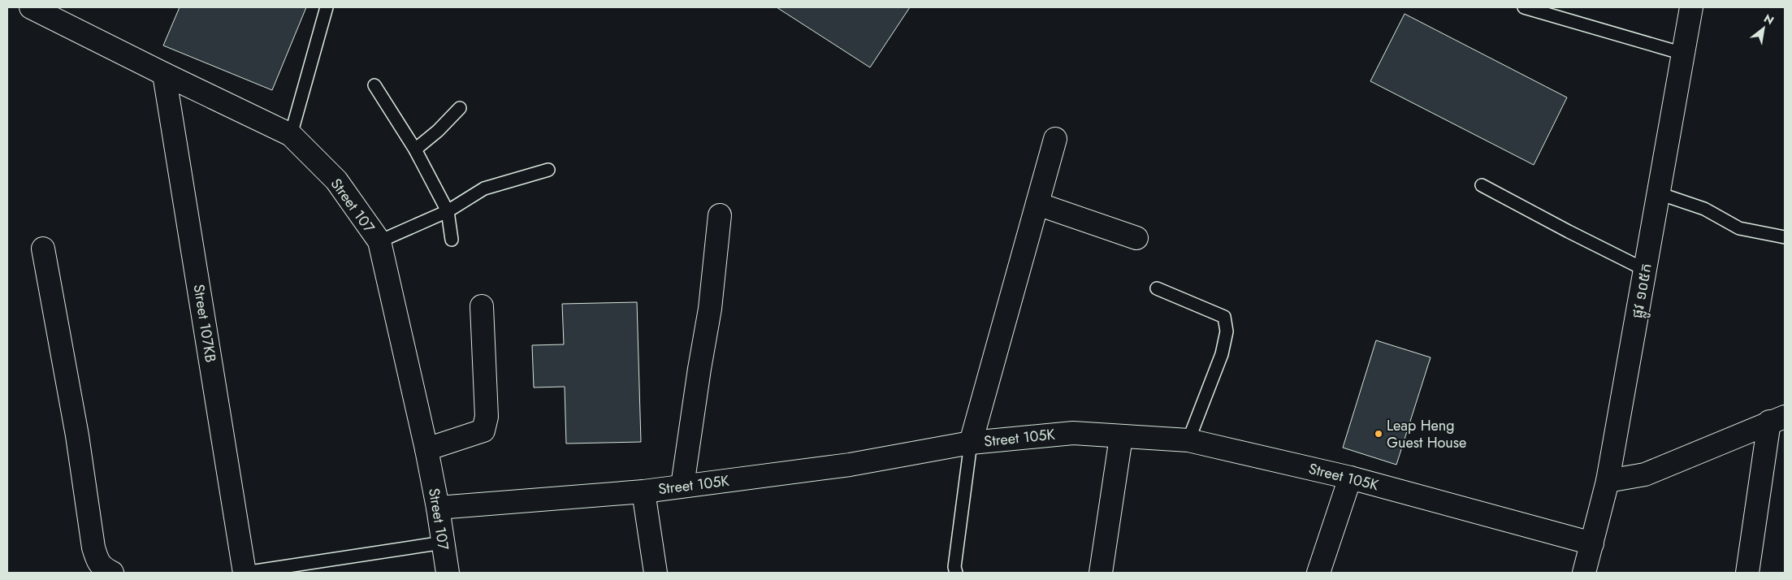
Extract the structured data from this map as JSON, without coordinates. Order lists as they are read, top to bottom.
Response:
{
  "streets": {
    "street": [
      "Street 107",
      "ផ្លូវ ១០៥ក",
      "Street 107KB",
      "Street 105K"
    ]
  },
  "crossings": [
    ["Street 107", "Street 107KB"],
    ["Street 107", "Street 105K"],
    ["ផ្លូវ ១០៥ក", "Street 105K"]
  ],
  "places": ["Leap Heng Guest House"],
  "north": "top right"
}
